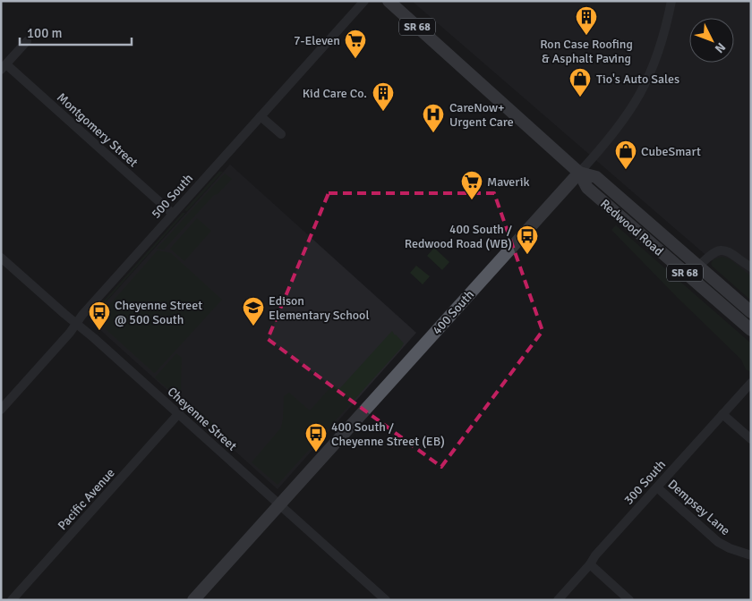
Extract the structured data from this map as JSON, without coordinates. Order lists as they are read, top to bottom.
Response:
{
  "streets": {
    "main road": ["SR 68", "Redwood Road", "400 South"],
    "street": [
      "Montgomery Street",
      "500 South",
      "Cheyenne Street",
      "300 South",
      "Pacific Avenue",
      "Dempsey Lane"
    ]
  },
  "crossings": [
    ["Montgomery Street", "500 South"],
    ["500 South", "Cheyenne Street"],
    ["Redwood Road", "400 South"],
    ["400 South", "Cheyenne Street"],
    ["Cheyenne Street", "Pacific Avenue"],
    ["300 South", "Dempsey Lane"]
  ],
  "places": {
    "building": ["Ron Case Roofing & Asphalt Paving", "Kid Care Co."],
    "supermarket": ["7-Eleven", "Maverik"],
    "shop": ["Tio's Auto Sales", "CubeSmart"],
    "hospital": ["CareNow+ Urgent Care"],
    "bus stop": ["400 South / Redwood Road (WB)", "Cheyenne Street @ 500 South", "400 South / Cheyenne Street (EB)"],
    "school or university": ["Edison Elementary School"]
  },
  "scale_bar": "100 m",
  "north": "bottom right"
}
